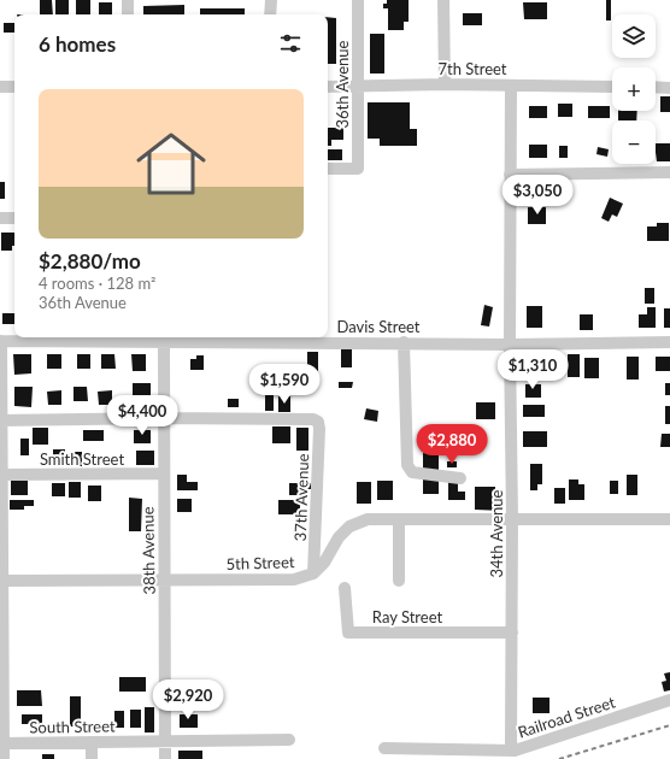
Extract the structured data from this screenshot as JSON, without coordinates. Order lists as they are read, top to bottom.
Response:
{
  "streets": {
    "street": [
      "7th Street",
      "36th Avenue",
      "Davis Street",
      "Smith Street",
      "37th Avenue",
      "34th Avenue",
      "38th Avenue",
      "5th Street",
      "Ray Street",
      "Railroad Street",
      "South Street"
    ]
  },
  "crossings": [
    ["7th Street", "36th Avenue"],
    ["7th Street", "34th Avenue"],
    ["Davis Street", "34th Avenue"],
    ["Davis Street", "38th Avenue"],
    ["Smith Street", "38th Avenue"],
    ["37th Avenue", "38th Avenue"],
    ["37th Avenue", "5th Street"],
    ["34th Avenue", "5th Street"],
    ["34th Avenue", "Ray Street"],
    ["34th Avenue", "Railroad Street"],
    ["38th Avenue", "5th Street"],
    ["38th Avenue", "South Street"]
  ],
  "page": {
    "map_buttons": ["+", "−"],
    "heading": "6 homes",
    "list": [
      {
        "name": "$2,880/mo",
        "note": "4 rooms · 128 m² · 36th Avenue"
      }
    ],
    "price": [
      "$3,050",
      "$1,310",
      "$1,590",
      "$4,400",
      "$2,880",
      "$2,920"
    ]
  }
}
